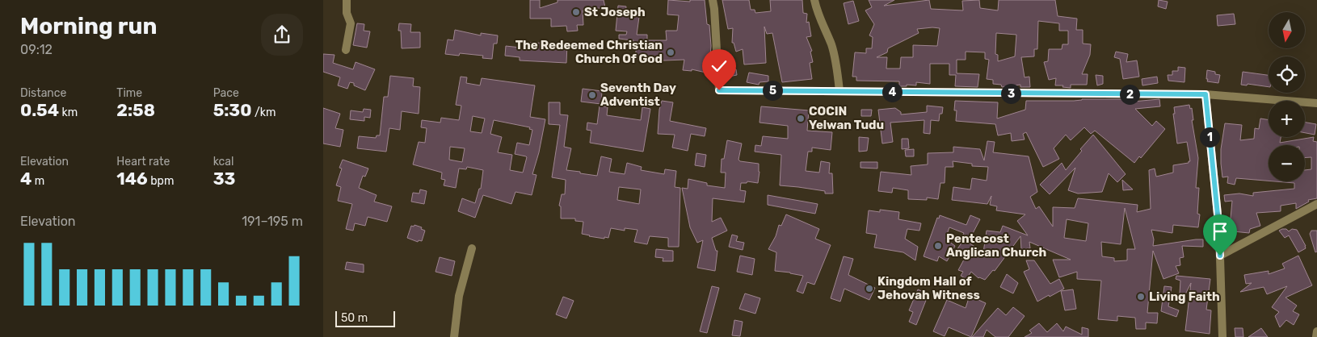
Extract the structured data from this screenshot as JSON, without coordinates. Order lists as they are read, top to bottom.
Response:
{
  "places": [
    "St Joseph",
    "The Redeemed Christian Church Of God",
    "Seventh Day Adventist",
    "COCIN Yelwan Tudu",
    "Pentecost Anglican Church",
    "Kingdom Hall of Jehovah Witness",
    "Living Faith"
  ],
  "scale_bar": "50 m",
  "north": "bottom",
  "page": {
    "heading": ["Morning run", "09:12"],
    "map_buttons": ["+", "−"],
    "stats": [
      ["Distance", "0.54 km"],
      ["Time", "2:58"],
      ["Pace", "5:30 /km"],
      ["Elevation", "4 m"],
      ["Heart rate", "146 bpm"],
      ["kcal", "33"]
    ],
    "pins": [
      "5",
      "4",
      "3",
      "2",
      "1"
    ],
    "chart": ["Elevation", "191–195 m"],
    "scale": "50 m"
  }
}
